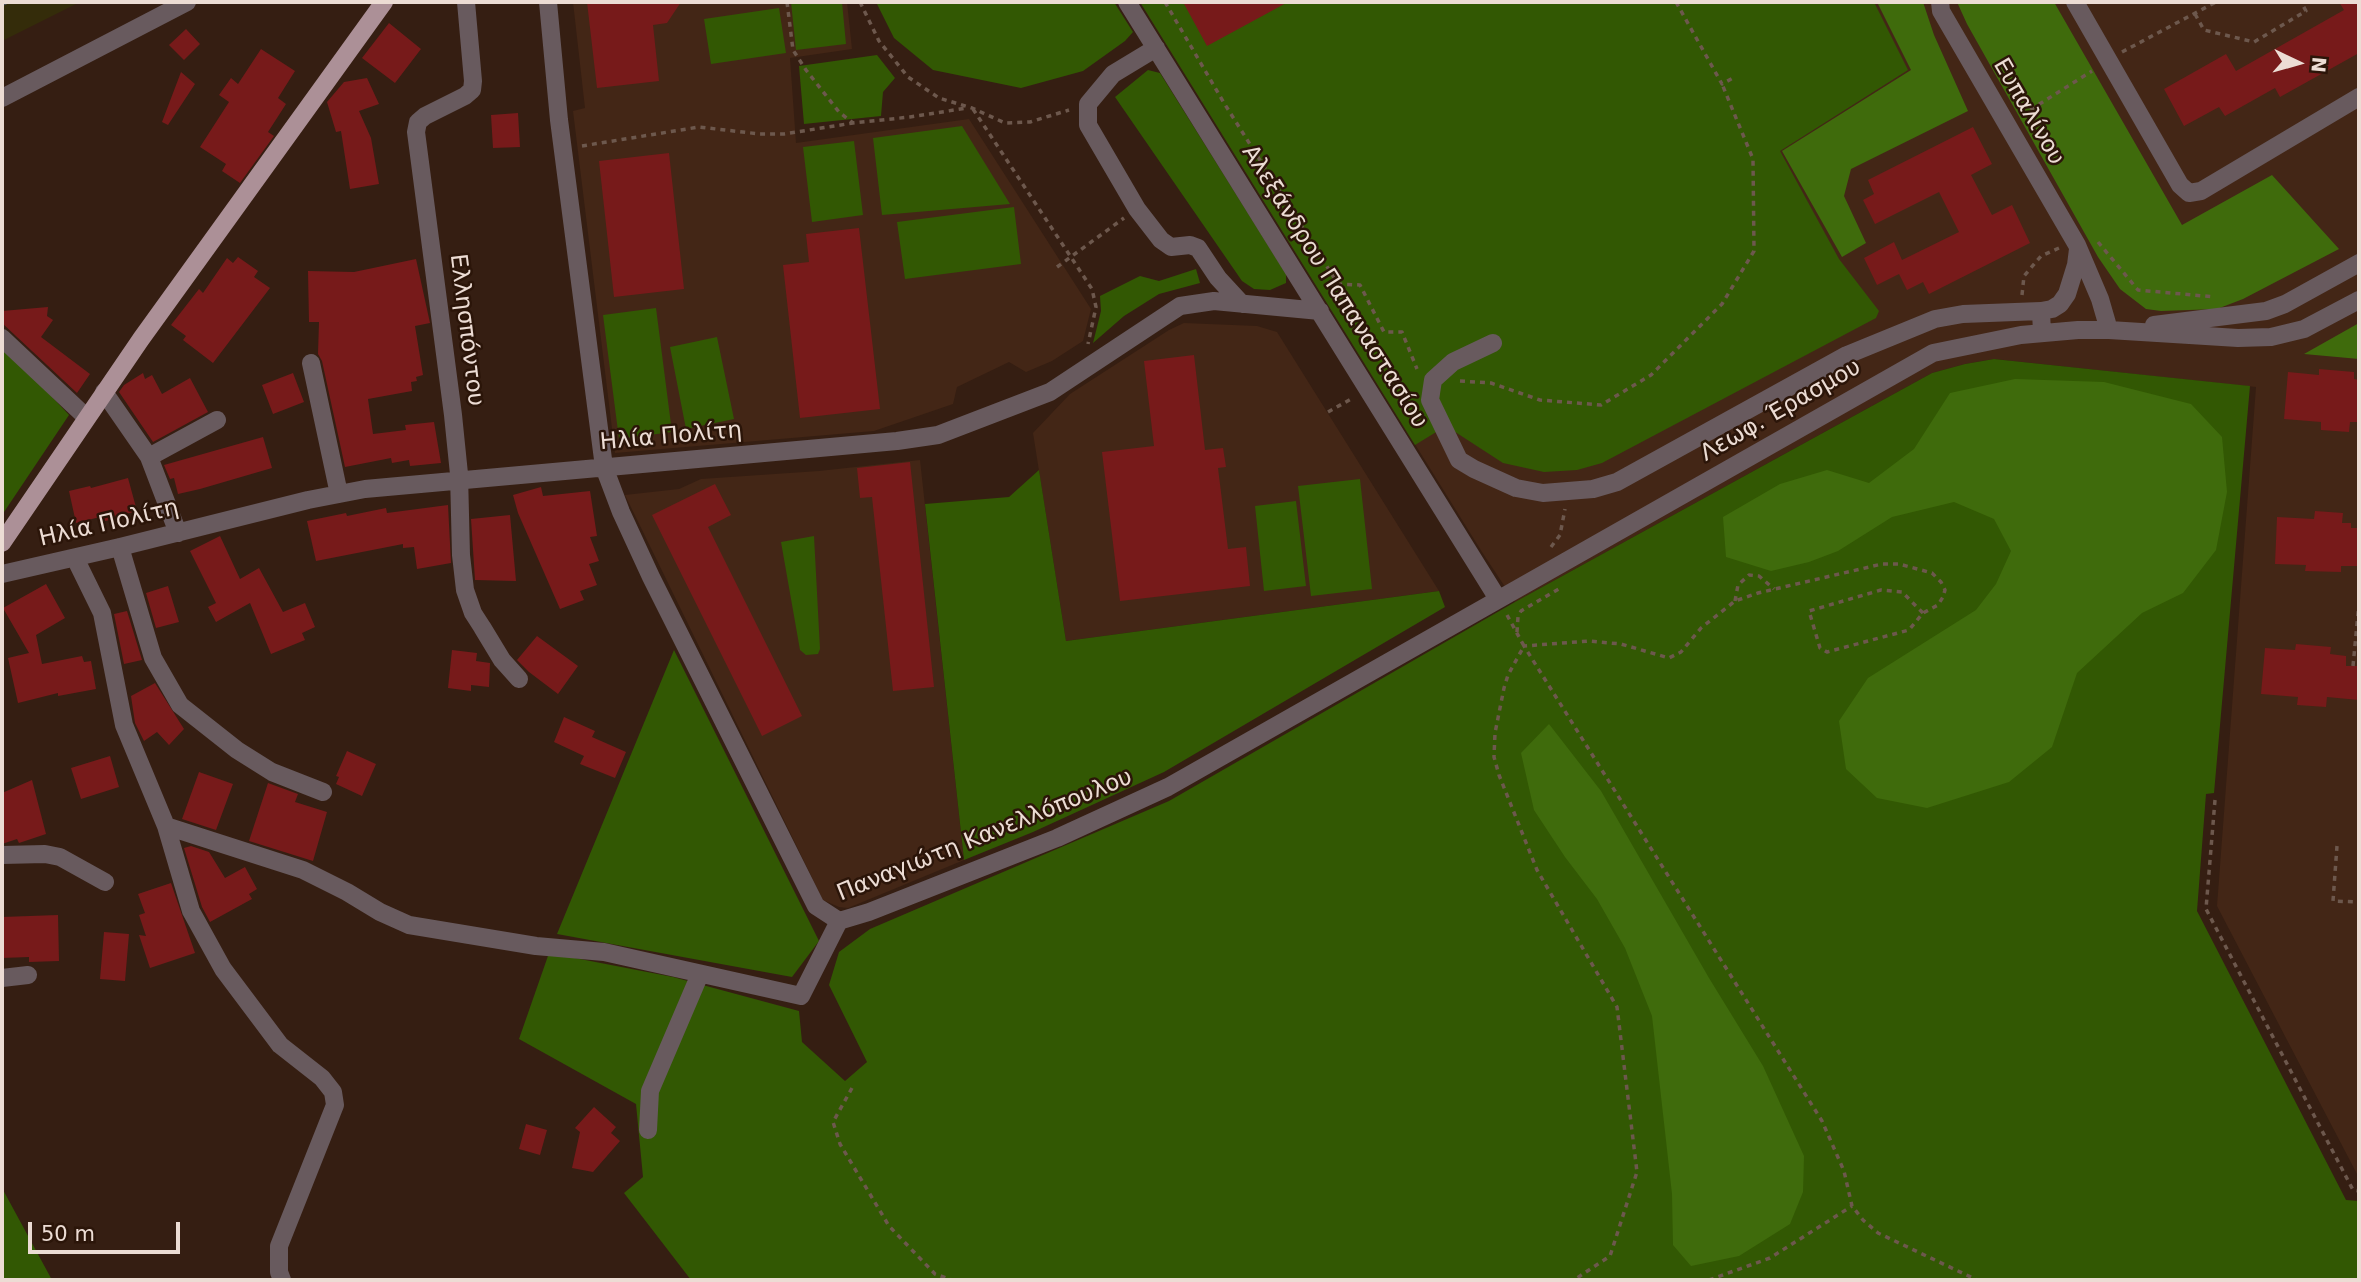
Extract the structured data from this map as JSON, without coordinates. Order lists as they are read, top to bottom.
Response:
{
  "streets": {
    "street": [
      "Ευπαλίνου",
      "Αλεξάνδρου Παπαναστασίου",
      "Ελλησπόντου",
      "Λεωφ. Έρασμου",
      "Ηλία Πολίτη",
      "Παναγιώτη Κανελλόπουλου"
    ]
  },
  "crossings": [
    ["Ευπαλίνου", "Λεωφ. Έρασμου"],
    ["Αλεξάνδρου Παπαναστασίου", "Λεωφ. Έρασμου"],
    ["Αλεξάνδρου Παπαναστασίου", "Ηλία Πολίτη"],
    ["Αλεξάνδρου Παπαναστασίου", "Παναγιώτη Κανελλόπουλου"],
    ["Ελλησπόντου", "Ηλία Πολίτη"],
    ["Λεωφ. Έρασμου", "Παναγιώτη Κανελλόπουλου"]
  ],
  "scale_bar": "50 m",
  "north": "right"
}
